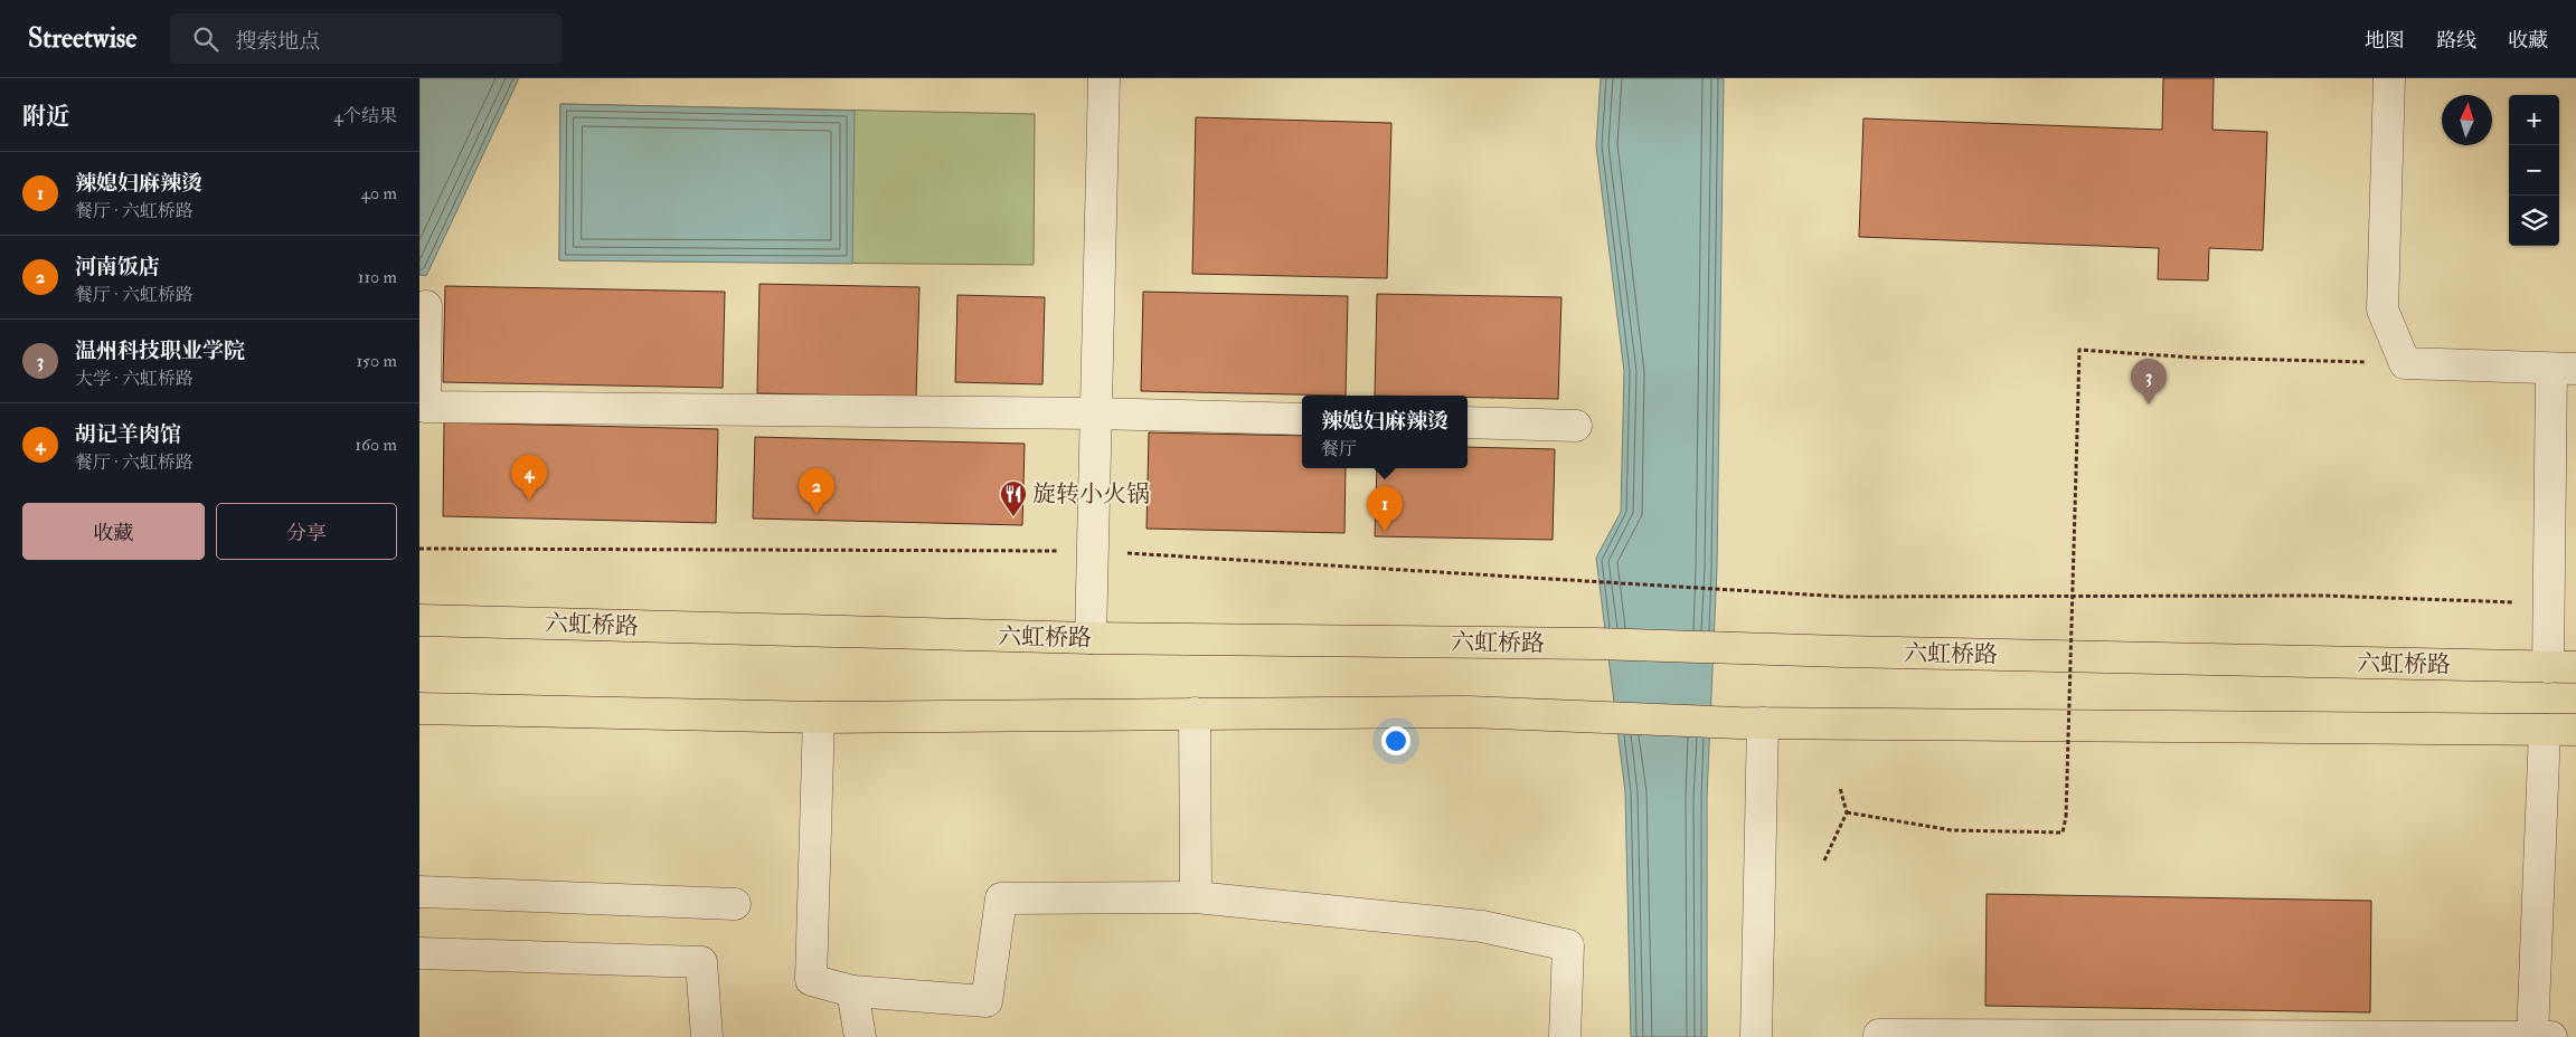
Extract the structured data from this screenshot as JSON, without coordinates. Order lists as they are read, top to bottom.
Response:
{
  "streets": {
    "main road": ["六虹桥路"]
  },
  "places": {
    "restaurant": ["旋转小火锅"]
  },
  "north": "top",
  "page": {
    "header": "Streetwise",
    "search": "搜索地点",
    "nav": ["地图", "路线", "收藏"],
    "heading": ["附近", "4个结果"],
    "map_buttons": ["+", "−"],
    "list": [
      {
        "mark": "1",
        "name": "辣媳妇麻辣烫",
        "note": "餐厅 · 六虹桥路",
        "value": "40 m"
      },
      {
        "mark": "2",
        "name": "河南饭店",
        "note": "餐厅 · 六虹桥路",
        "value": "110 m"
      },
      {
        "mark": "3",
        "name": "温州科技职业学院",
        "note": "大学 · 六虹桥路",
        "value": "150 m"
      },
      {
        "mark": "4",
        "name": "胡记羊肉馆",
        "note": "餐厅 · 六虹桥路",
        "value": "160 m"
      }
    ],
    "pins": [
      "3",
      "4",
      "2",
      "1"
    ],
    "popup": ["辣媳妇麻辣烫", "餐厅"],
    "buttons": ["收藏", "分享"]
  }
}
